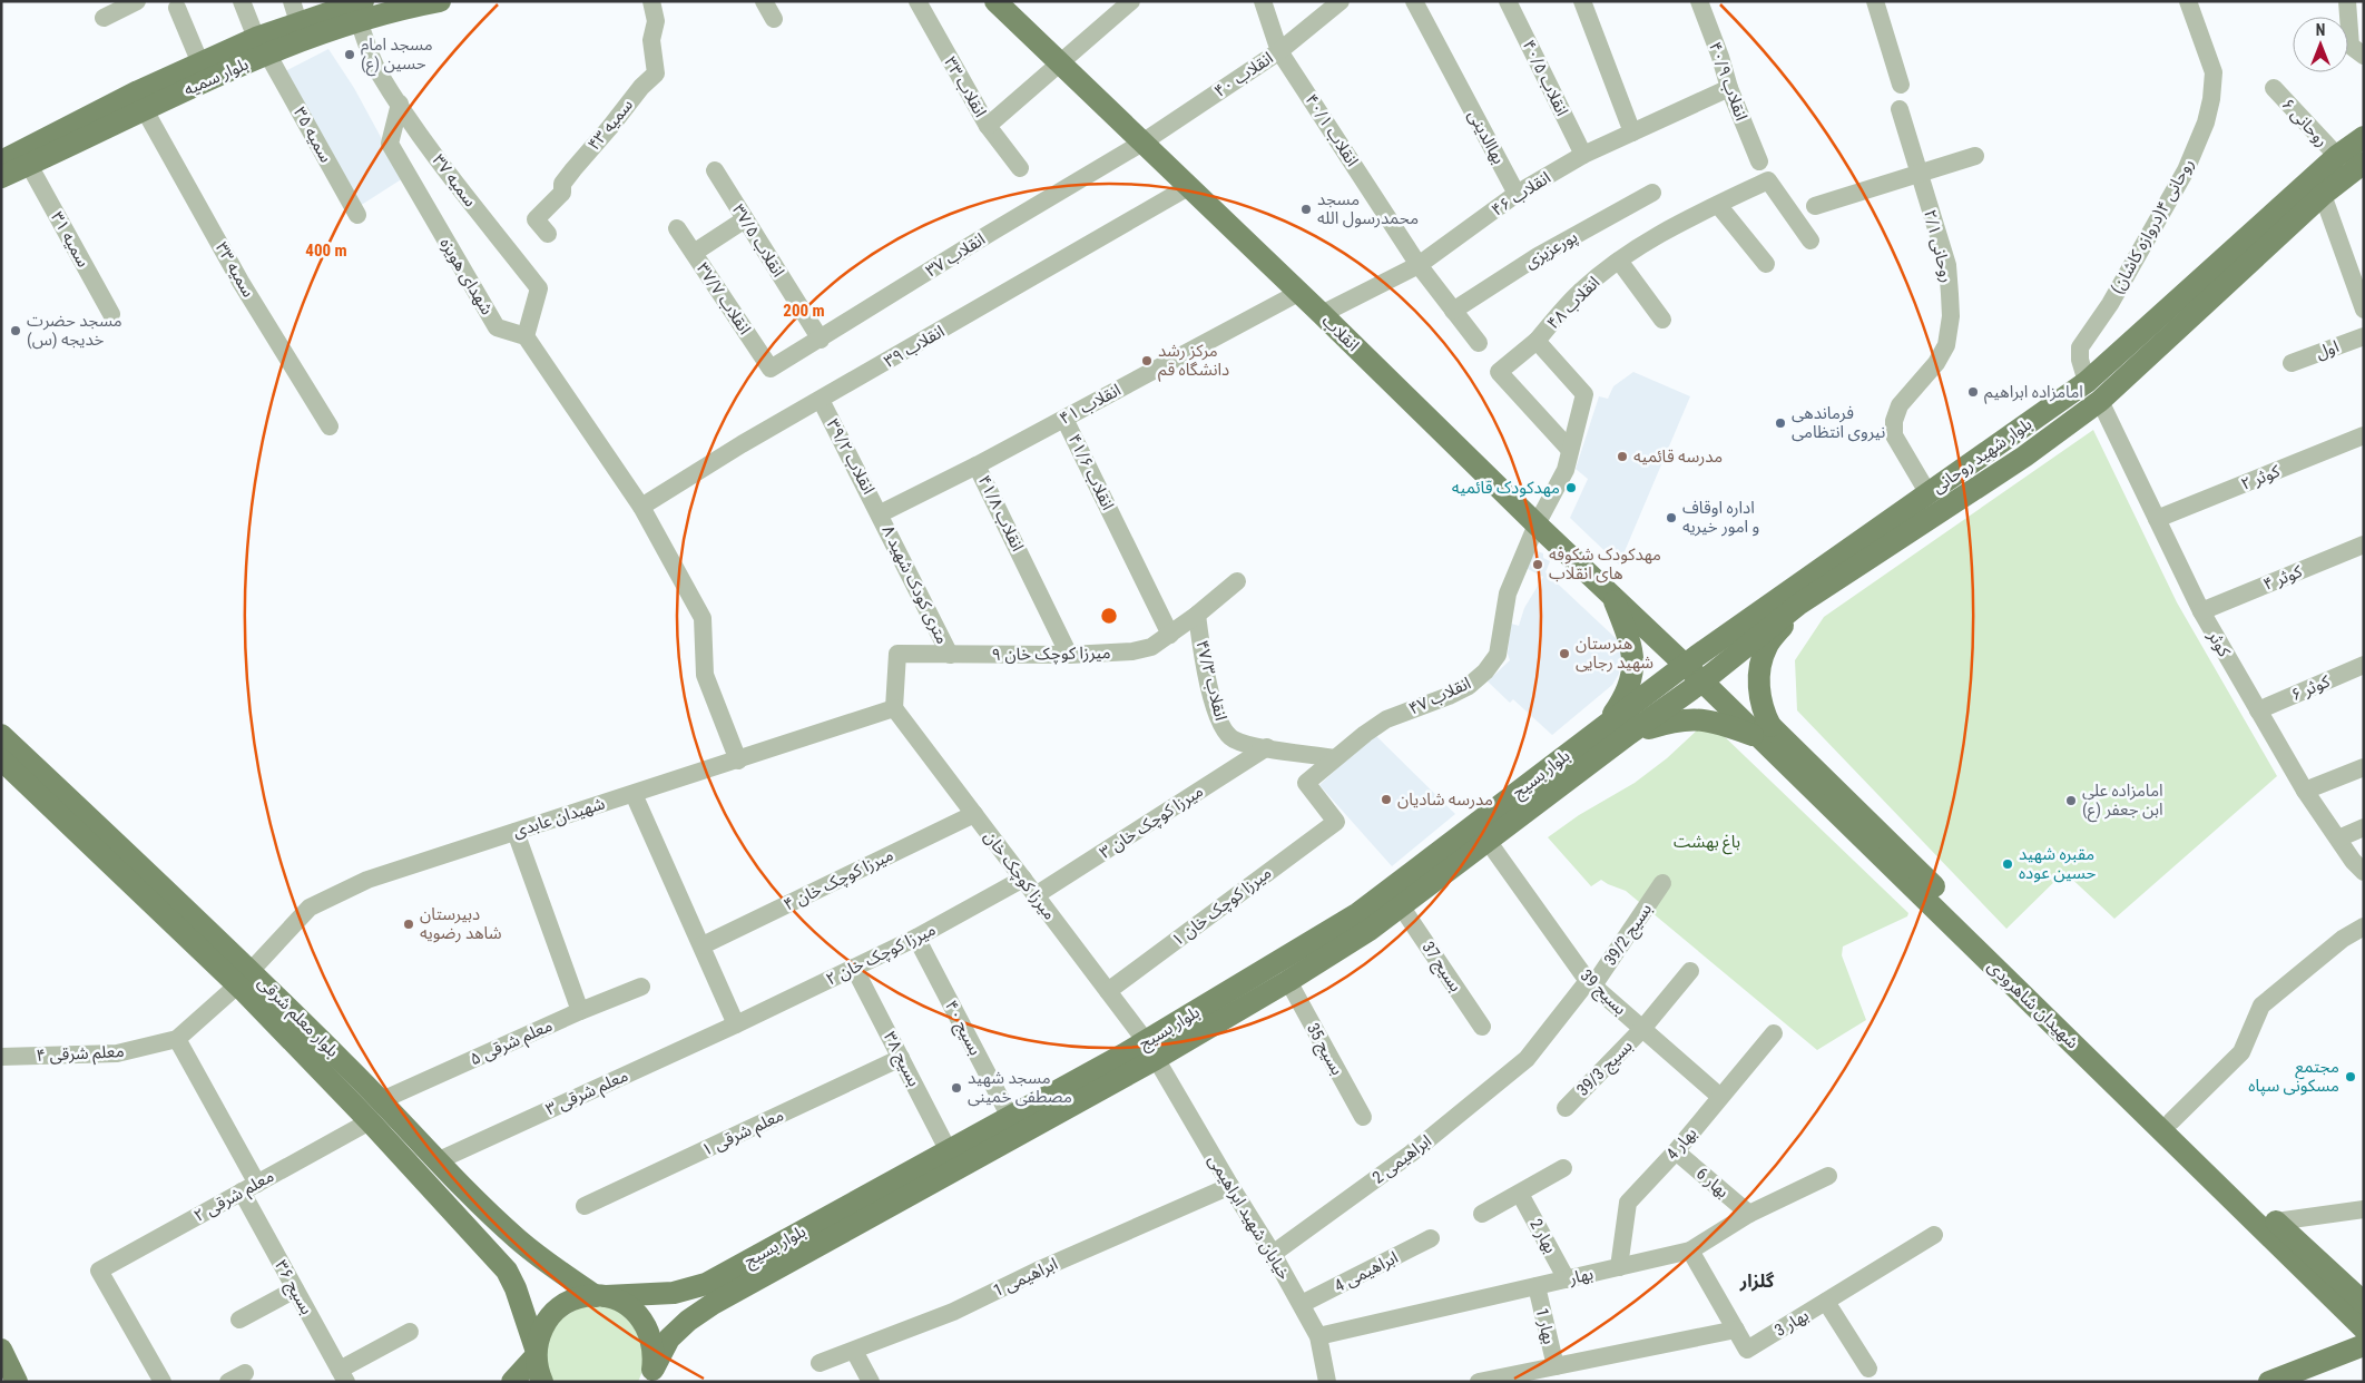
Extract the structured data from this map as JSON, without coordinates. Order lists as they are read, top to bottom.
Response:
{
  "streets": {
    "main road": [
      "بلوار سمیه",
      "انقلاب",
      "بلوار شهید روحانی",
      "بلوار بسیج",
      "شهیدان شاهرودی",
      "بلوار معلم شرقی"
    ],
    "street": [
      "انقلاب ۴۰",
      "انقلاب ۴۰/۵",
      "انقلاب ۴۰/۹",
      "انقلاب ۳۳",
      "روحانی ۶",
      "سمیه ۴۳",
      "انقلاب ۴۰/۱",
      "سمیه ۳۵",
      "بهاالدینی",
      "سمیه ۳۷",
      "انقلاب ۴۶",
      "روحانی ۴(دروازه کاشان)",
      "سمیه ۳۱",
      "انقلاب ۳۷/۵",
      "روحانی ۲/۱",
      "پورعزیزی",
      "انقلاب ۳۷",
      "سمیه ۳۳",
      "شهدای هویزه",
      "انقلاب ۳۷/۷",
      "انقلاب ۴۸",
      "انقلاب ۳۹",
      "اول",
      "انقلاب ۴۱",
      "انقلاب ۳۹/۲",
      "انقلاب ۴۱/۶",
      "کوثر ۲",
      "انقلاب ۴۱/۸",
      "کوثر ۴",
      "۸ متری کودک شهید",
      "کوثر",
      "میرزا کوچک خان ۹",
      "انقلاب ۴۷/۳",
      "کوثر ۶",
      "انقلاب ۴۷",
      "شهیدان عابدی",
      "میرزا کوچک خان ۳",
      "میرزا کوچک خان",
      "میرزا کوچک خان ۴",
      "میرزا کوچک خان ۱",
      "بسیج 39/2",
      "میرزا کوچک خان ۲",
      "بسیج 37",
      "بسیج 39",
      "بسیج ۴۰",
      "معلم شرقی ۵",
      "بسیج 35",
      "معلم شرقی ۴",
      "بسیج ۳۸",
      "بسیج 39/3",
      "معلم شرقی ۳",
      "معلم شرقی ۱",
      "بهار 4",
      "ابراهیمی 2",
      "بهار 6",
      "معلم شرقی ۲",
      "خیابان شهید ابراهیمی",
      "بهار 2",
      "ابراهیمی 4",
      "بهار",
      "ابراهیمی 1",
      "بسیج ۳۶",
      "بهار 3",
      "بهار 1"
    ]
  },
  "crossings": [
    ["انقلاب ۴۰", "انقلاب ۴۰/۱"],
    ["انقلاب ۴۰", "انقلاب ۳۷"],
    ["انقلاب ۴۰", "انقلاب"],
    ["بلوار سمیه", "سمیه ۳۵"],
    ["بلوار سمیه", "سمیه ۳۷"],
    ["بلوار سمیه", "سمیه ۳۱"],
    ["بلوار سمیه", "سمیه ۳۳"],
    ["انقلاب ۴۰/۵", "انقلاب ۴۶"],
    ["انقلاب ۴۰/۹", "انقلاب ۴۶"],
    ["روحانی ۶", "بلوار شهید روحانی"],
    ["انقلاب ۴۰/۱", "انقلاب ۴۶"],
    ["بهاالدینی", "انقلاب ۴۶"],
    ["سمیه ۳۷", "شهدای هویزه"],
    ["انقلاب ۴۶", "انقلاب"],
    ["روحانی ۴(دروازه کاشان)", "بلوار شهید روحانی"],
    ["انقلاب ۳۷/۵", "انقلاب ۳۷"],
    ["روحانی ۲/۱", "بلوار شهید روحانی"],
    ["انقلاب ۳۷", "انقلاب ۳۷/۷"],
    ["انقلاب ۳۷", "انقلاب"],
    ["انقلاب ۴۸", "انقلاب"],
    ["انقلاب ۴۸", "انقلاب ۴۷"],
    ["انقلاب", "انقلاب ۳۹"],
    ["انقلاب", "انقلاب ۴۱"],
    ["انقلاب", "بلوار شهید روحانی"],
    ["انقلاب", "انقلاب ۴۷"],
    ["انقلاب", "بلوار بسیج"],
    ["انقلاب", "شهیدان شاهرودی"],
    ["انقلاب ۳۹", "انقلاب ۳۹/۲"],
    ["انقلاب ۴۱", "انقلاب ۳۹/۲"],
    ["انقلاب ۴۱", "انقلاب ۴۱/۶"],
    ["انقلاب ۴۱", "انقلاب ۴۱/۸"],
    ["انقلاب ۴۱", "۸ متری کودک شهید"],
    ["بلوار شهید روحانی", "کوثر"],
    ["بلوار شهید روحانی", "بلوار بسیج"],
    ["بلوار شهید روحانی", "شهیدان شاهرودی"],
    ["انقلاب ۳۹/۲", "۸ متری کودک شهید"],
    ["انقلاب ۴۱/۶", "میرزا کوچک خان ۹"],
    ["کوثر ۲", "کوثر"],
    ["انقلاب ۴۱/۸", "میرزا کوچک خان ۹"],
    ["کوثر ۴", "کوثر"],
    ["۸ متری کودک شهید", "میرزا کوچک خان ۹"],
    ["کوثر", "کوثر ۶"],
    ["میرزا کوچک خان ۹", "انقلاب ۴۷/۳"],
    ["میرزا کوچک خان ۹", "شهیدان عابدی"],
    ["میرزا کوچک خان ۹", "میرزا کوچک خان"],
    ["انقلاب ۴۷/۳", "انقلاب ۴۷"],
    ["انقلاب ۴۷/۳", "میرزا کوچک خان ۳"],
    ["انقلاب ۴۷", "میرزا کوچک خان ۱"],
    ["بلوار بسیج", "میرزا کوچک خان"],
    ["بلوار بسیج", "بسیج 37"],
    ["بلوار بسیج", "بسیج 39"],
    ["بلوار بسیج", "شهیدان شاهرودی"],
    ["بلوار بسیج", "بلوار معلم شرقی"],
    ["بلوار بسیج", "بسیج ۴۰"],
    ["بلوار بسیج", "بسیج 35"],
    ["بلوار بسیج", "بسیج ۳۸"],
    ["بلوار بسیج", "خیابان شهید ابراهیمی"],
    ["شهیدان عابدی", "میرزا کوچک خان"],
    ["شهیدان عابدی", "بلوار معلم شرقی"],
    ["شهیدان عابدی", "معلم شرقی ۴"],
    ["میرزا کوچک خان ۳", "میرزا کوچک خان"],
    ["میرزا کوچک خان", "میرزا کوچک خان ۴"],
    ["میرزا کوچک خان", "میرزا کوچک خان ۱"],
    ["میرزا کوچک خان", "میرزا کوچک خان ۲"],
    ["میرزا کوچک خان", "خیابان شهید ابراهیمی"],
    ["بسیج 39/2", "بسیج 39"],
    ["بسیج 39/2", "ابراهیمی 2"],
    ["میرزا کوچک خان ۲", "بسیج ۴۰"],
    ["میرزا کوچک خان ۲", "بسیج ۳۸"],
    ["میرزا کوچک خان ۲", "معلم شرقی ۳"],
    ["بسیج 39", "بسیج 39/3"],
    ["بسیج 39", "بهار 4"],
    ["بلوار معلم شرقی", "معلم شرقی ۵"],
    ["بلوار معلم شرقی", "معلم شرقی ۴"],
    ["بلوار معلم شرقی", "معلم شرقی ۳"],
    ["بلوار معلم شرقی", "معلم شرقی ۲"],
    ["معلم شرقی ۴", "بسیج ۳۶"],
    ["بسیج ۳۸", "معلم شرقی ۱"],
    ["بهار 4", "بهار 6"],
    ["بهار 4", "بهار"],
    ["ابراهیمی 2", "خیابان شهید ابراهیمی"],
    ["بهار 6", "بهار"],
    ["معلم شرقی ۲", "بسیج ۳۶"],
    ["خیابان شهید ابراهیمی", "ابراهیمی 4"],
    ["خیابان شهید ابراهیمی", "بهار"],
    ["خیابان شهید ابراهیمی", "ابراهیمی 1"],
    ["بهار 2", "بهار"],
    ["بهار", "بهار 3"],
    ["بهار", "بهار 1"]
  ],
  "districts": ["گلزار"],
  "parks": ["باغ بهشت"],
  "places": [
    "مسجد امام حسین (ع)",
    "مسجد محمدرسول الله",
    "مسجد حضرت خدیجه (س)",
    "مرکز رشد دانشگاه قم",
    "امامزاده ابراهیم",
    "فرماندهی نیروی انتظامی",
    "مدرسه قائمیه",
    "مهدکودک قائمیه",
    "اداره اوقاف و امور خیریه",
    "مهدکودک شکوفه های انقلاب",
    "هنرستان شهید رجایی",
    "مدرسه شادیان",
    "امامزاده علی‌ ابن جعفر (ع)",
    "مقبره شهید حسین عوده",
    "دبیرستان شاهد رضویه",
    "مجتمع مسکونی سپاه",
    "مسجد شهید مصطفی خمینی"
  ],
  "north": "top",
  "rings": ["400 m", "200 m"]
}
